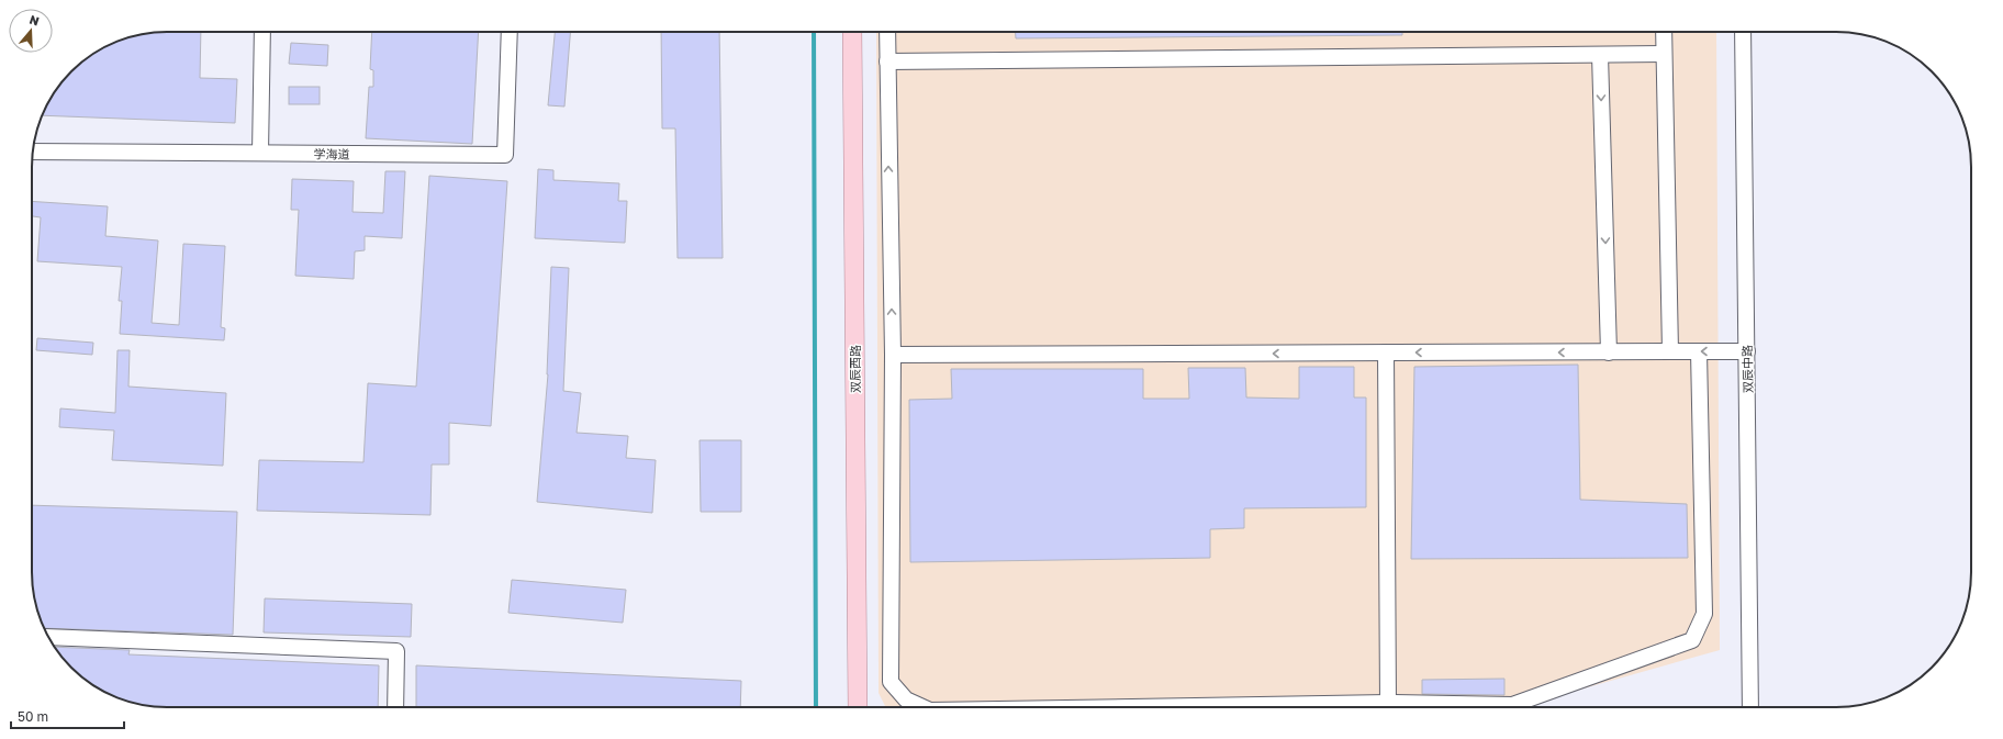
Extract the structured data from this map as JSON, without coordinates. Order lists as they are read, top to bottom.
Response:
{
  "streets": {
    "main road": ["双辰西路"],
    "street": ["学海道", "双辰中路"]
  },
  "scale_bar": "50 m",
  "north": "top"
}
